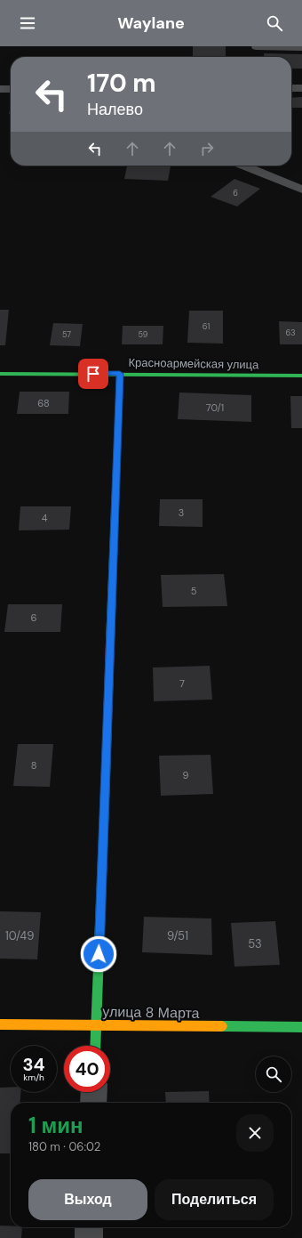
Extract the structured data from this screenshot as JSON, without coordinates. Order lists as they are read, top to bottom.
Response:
{
  "streets": {
    "street": ["Красноармейская улица", "улица 8 Марта"]
  },
  "house_numbers": [
    "6",
    "61",
    "63",
    "57",
    "59",
    "68",
    "70/1",
    "3",
    "4",
    "5",
    "6",
    "7",
    "8",
    "9",
    "10/49",
    "9/51",
    "53"
  ],
  "page": {
    "header": "Waylane",
    "turn": ["170 m", "Налево"],
    "speed": "34 km/h",
    "limit": "40",
    "heading": ["1 мин", "180 m · 06:02"],
    "buttons": ["Выход", "Поделиться"]
  }
}
